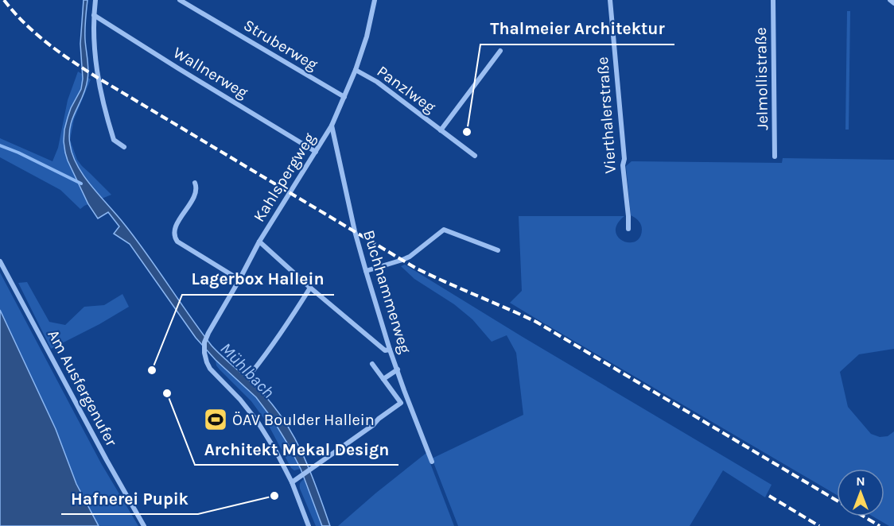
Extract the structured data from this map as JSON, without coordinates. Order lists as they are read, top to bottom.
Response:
{
  "streets": {
    "street": [
      "Struberweg",
      "Wallnerweg",
      "Jelmollistraße",
      "Panzlweg",
      "Vierthalerstraße",
      "Kahlspergweg",
      "Buchhammerweg",
      "Am Ausfergenufer"
    ]
  },
  "crossings": [
    ["Struberweg", "Kahlspergweg"],
    ["Wallnerweg", "Kahlspergweg"],
    ["Panzlweg", "Kahlspergweg"],
    ["Kahlspergweg", "Buchhammerweg"]
  ],
  "water": ["Mühlbach"],
  "places": {
    "other": [
      "Thalmeier Architektur",
      "Lagerbox Hallein",
      "Architekt Mekal Design",
      "Hafnerei Pupik"
    ],
    "sports": ["ÖAV Boulder Hallein"]
  },
  "north": "top"
}
